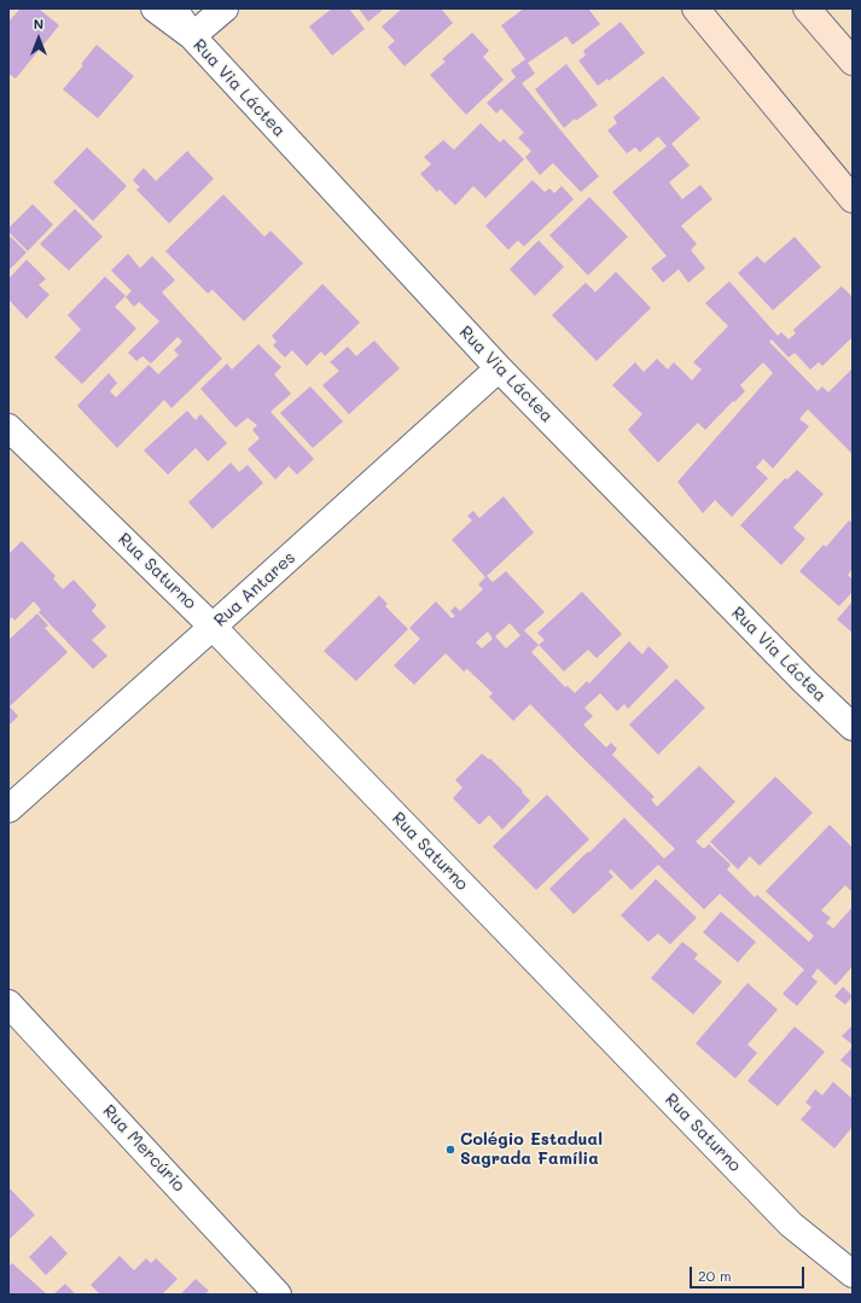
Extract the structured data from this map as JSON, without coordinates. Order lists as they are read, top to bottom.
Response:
{
  "streets": {
    "street": [
      "Rua Via Láctea",
      "Rua Saturno",
      "Rua Antares",
      "Rua Mercúrio"
    ]
  },
  "crossings": [
    ["Rua Via Láctea", "Rua Antares"],
    ["Rua Saturno", "Rua Antares"]
  ],
  "places": ["Colégio Estadual Sagrada Família"],
  "scale_bar": "20 m",
  "north": "top"
}
